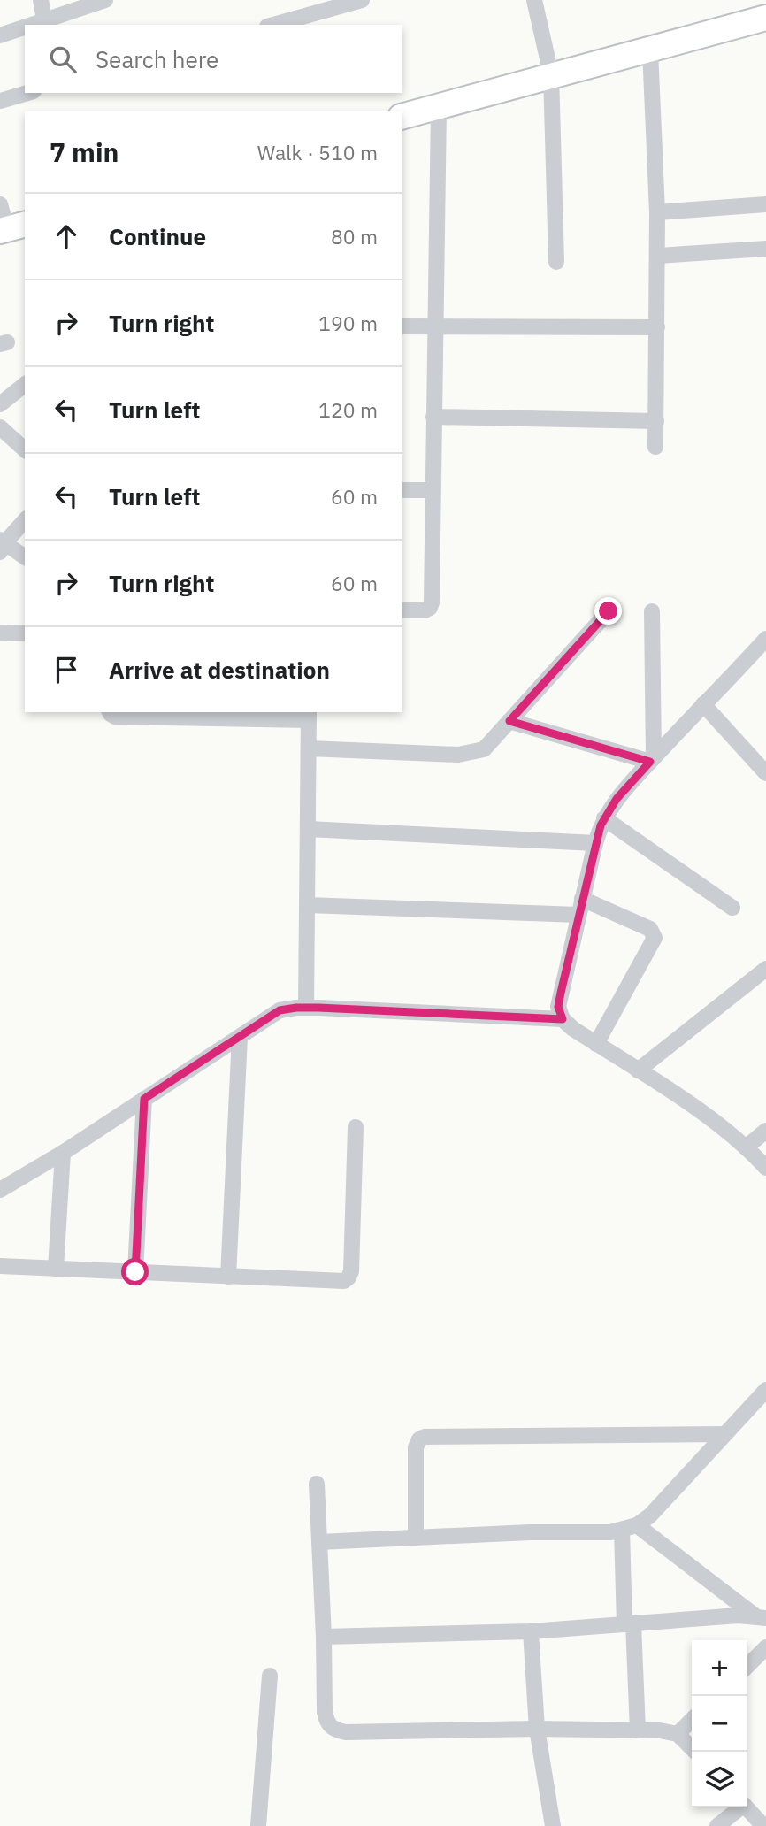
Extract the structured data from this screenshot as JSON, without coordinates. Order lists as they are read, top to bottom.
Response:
{
  "page": {
    "search": "Search here",
    "heading": ["7 min", "Walk · 510 m"],
    "list": [
      ["Continue", "80 m"],
      ["Turn right", "190 m"],
      ["Turn left", "120 m"],
      ["Turn left", "60 m"],
      ["Turn right", "60 m"],
      "Arrive at destination"
    ],
    "map_buttons": ["+", "−"]
  }
}
